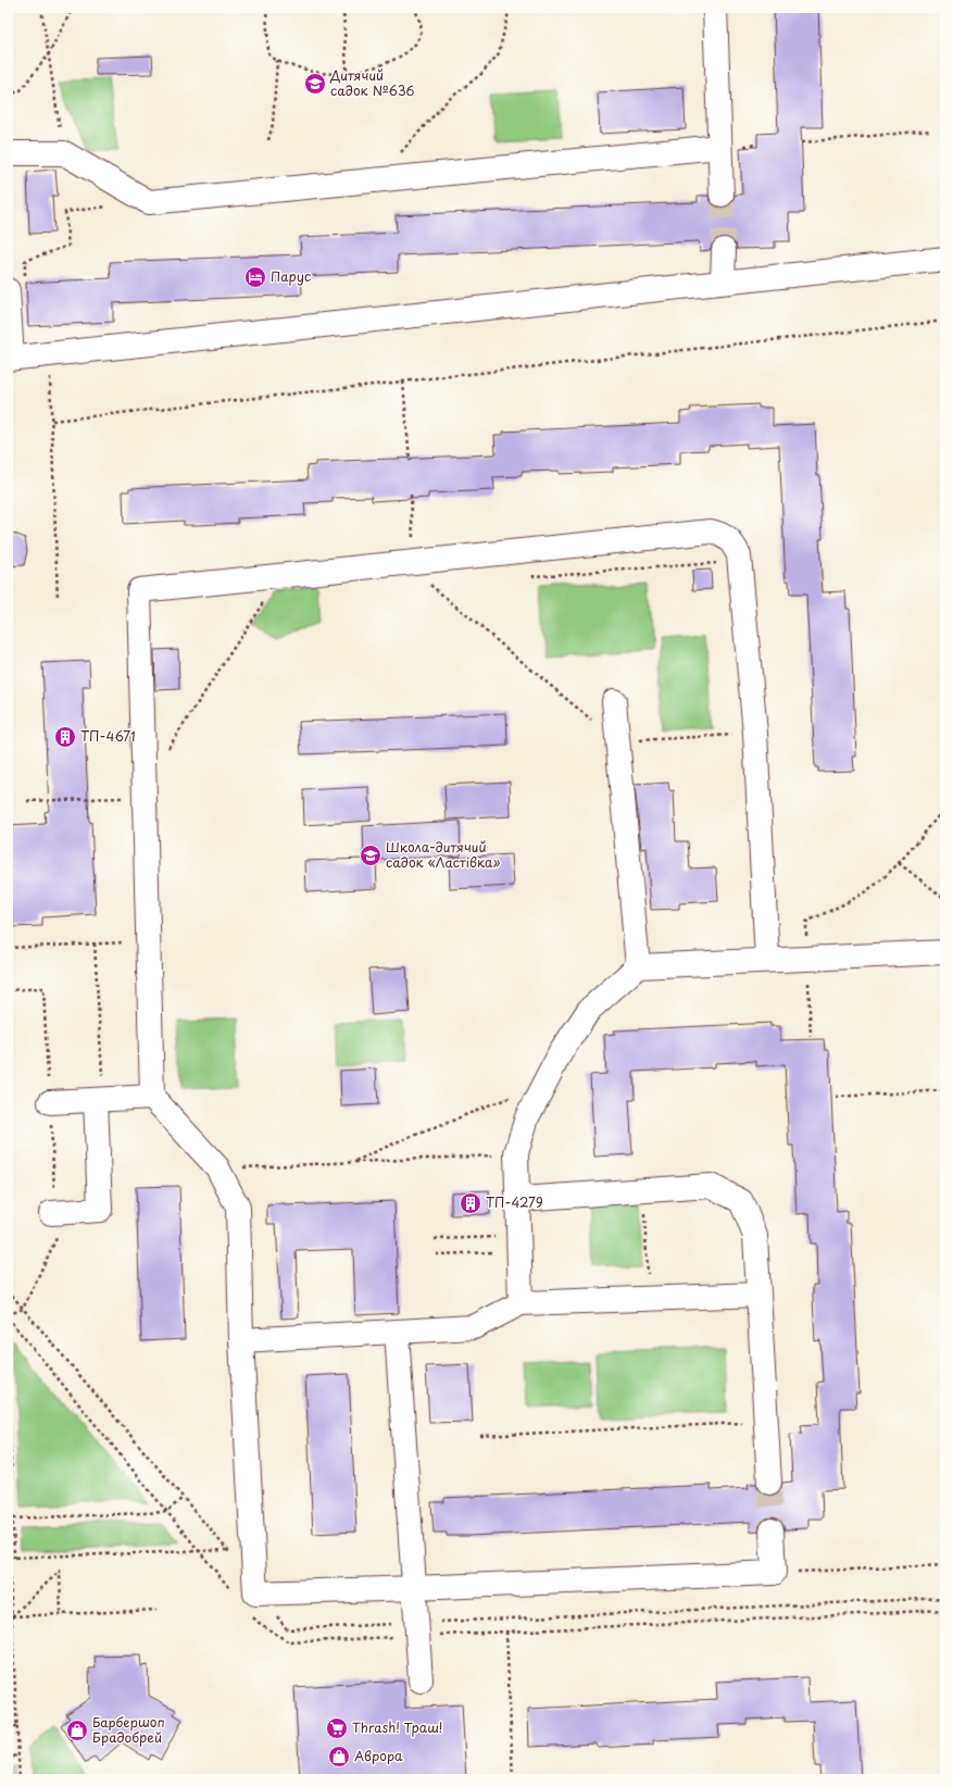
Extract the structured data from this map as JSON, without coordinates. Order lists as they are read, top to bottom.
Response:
{
  "places": {
    "school or university": ["Дитячий садок №636", "Школа-дитячий садок «Ластівка»"],
    "hotel": ["Парус"],
    "building": ["ТП-4671", "ТП-4279"],
    "supermarket": ["Thrash! Траш!"],
    "shop": ["Барбершоп Брадобрей", "Аврора"]
  }
}
